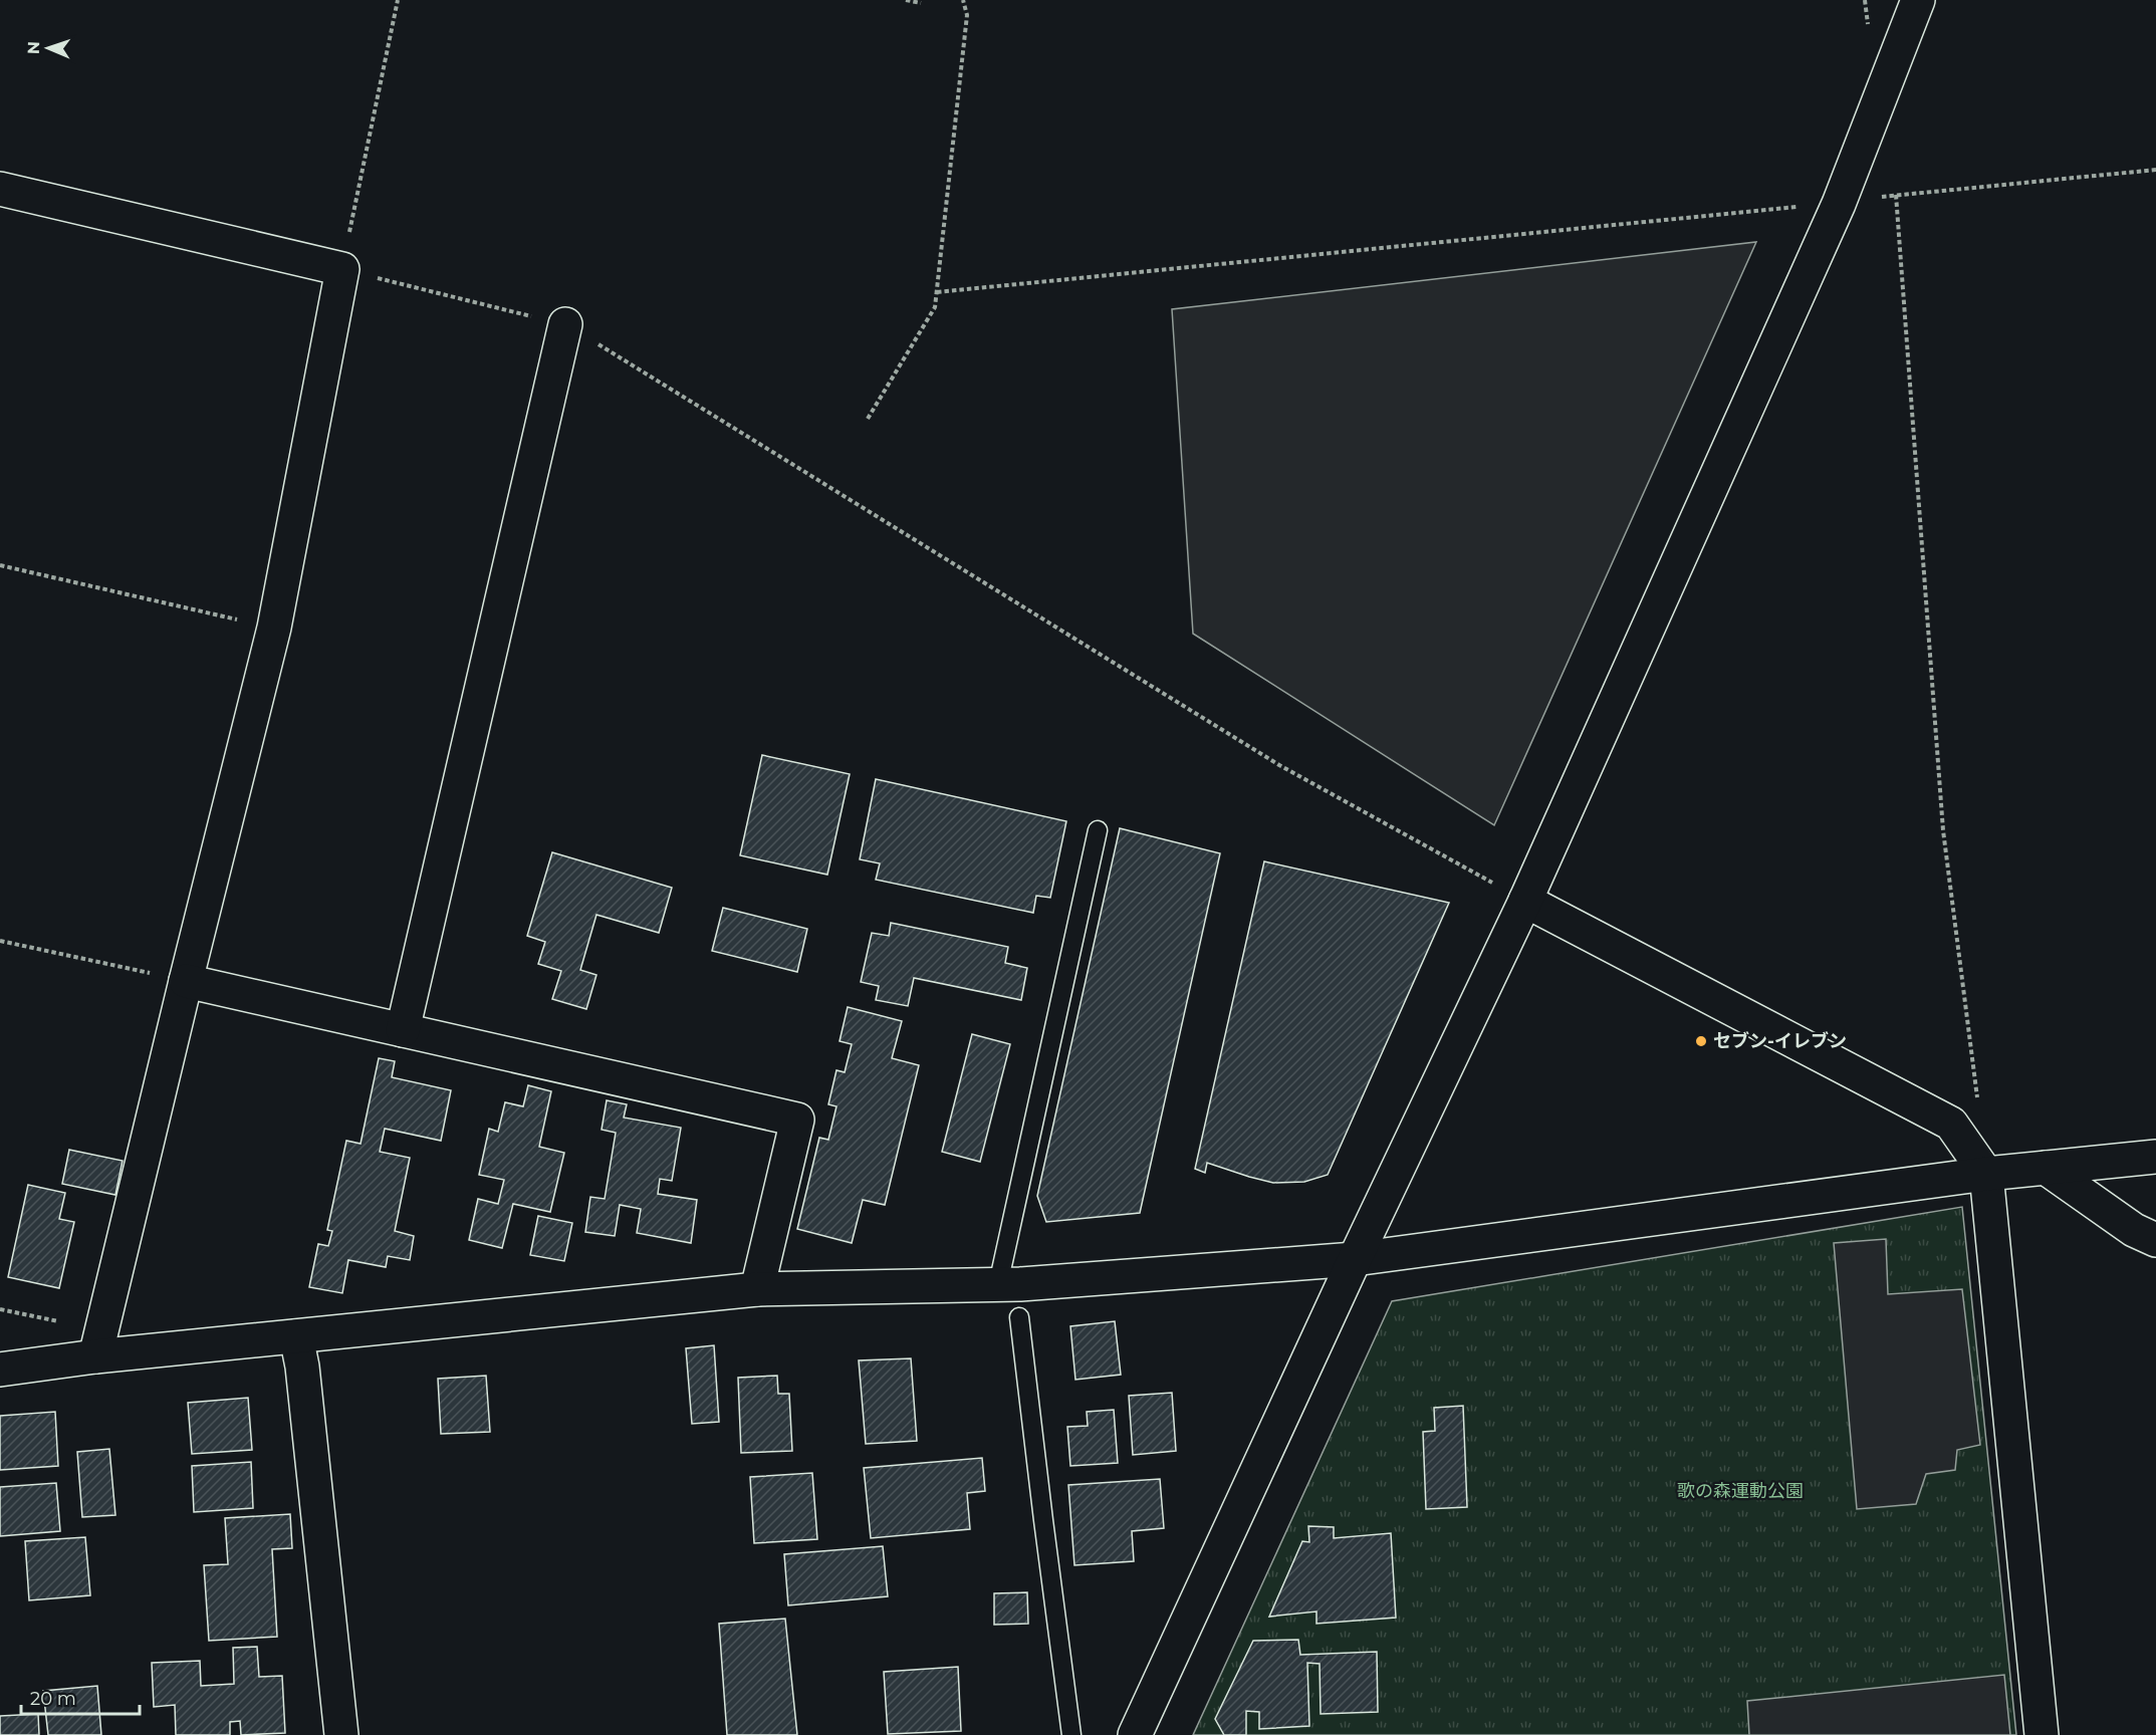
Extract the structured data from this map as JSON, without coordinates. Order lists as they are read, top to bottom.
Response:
{
  "parks": ["歌の森運動公園"],
  "places": ["セブン-イレブン"],
  "scale_bar": "20 m",
  "north": "left"
}
